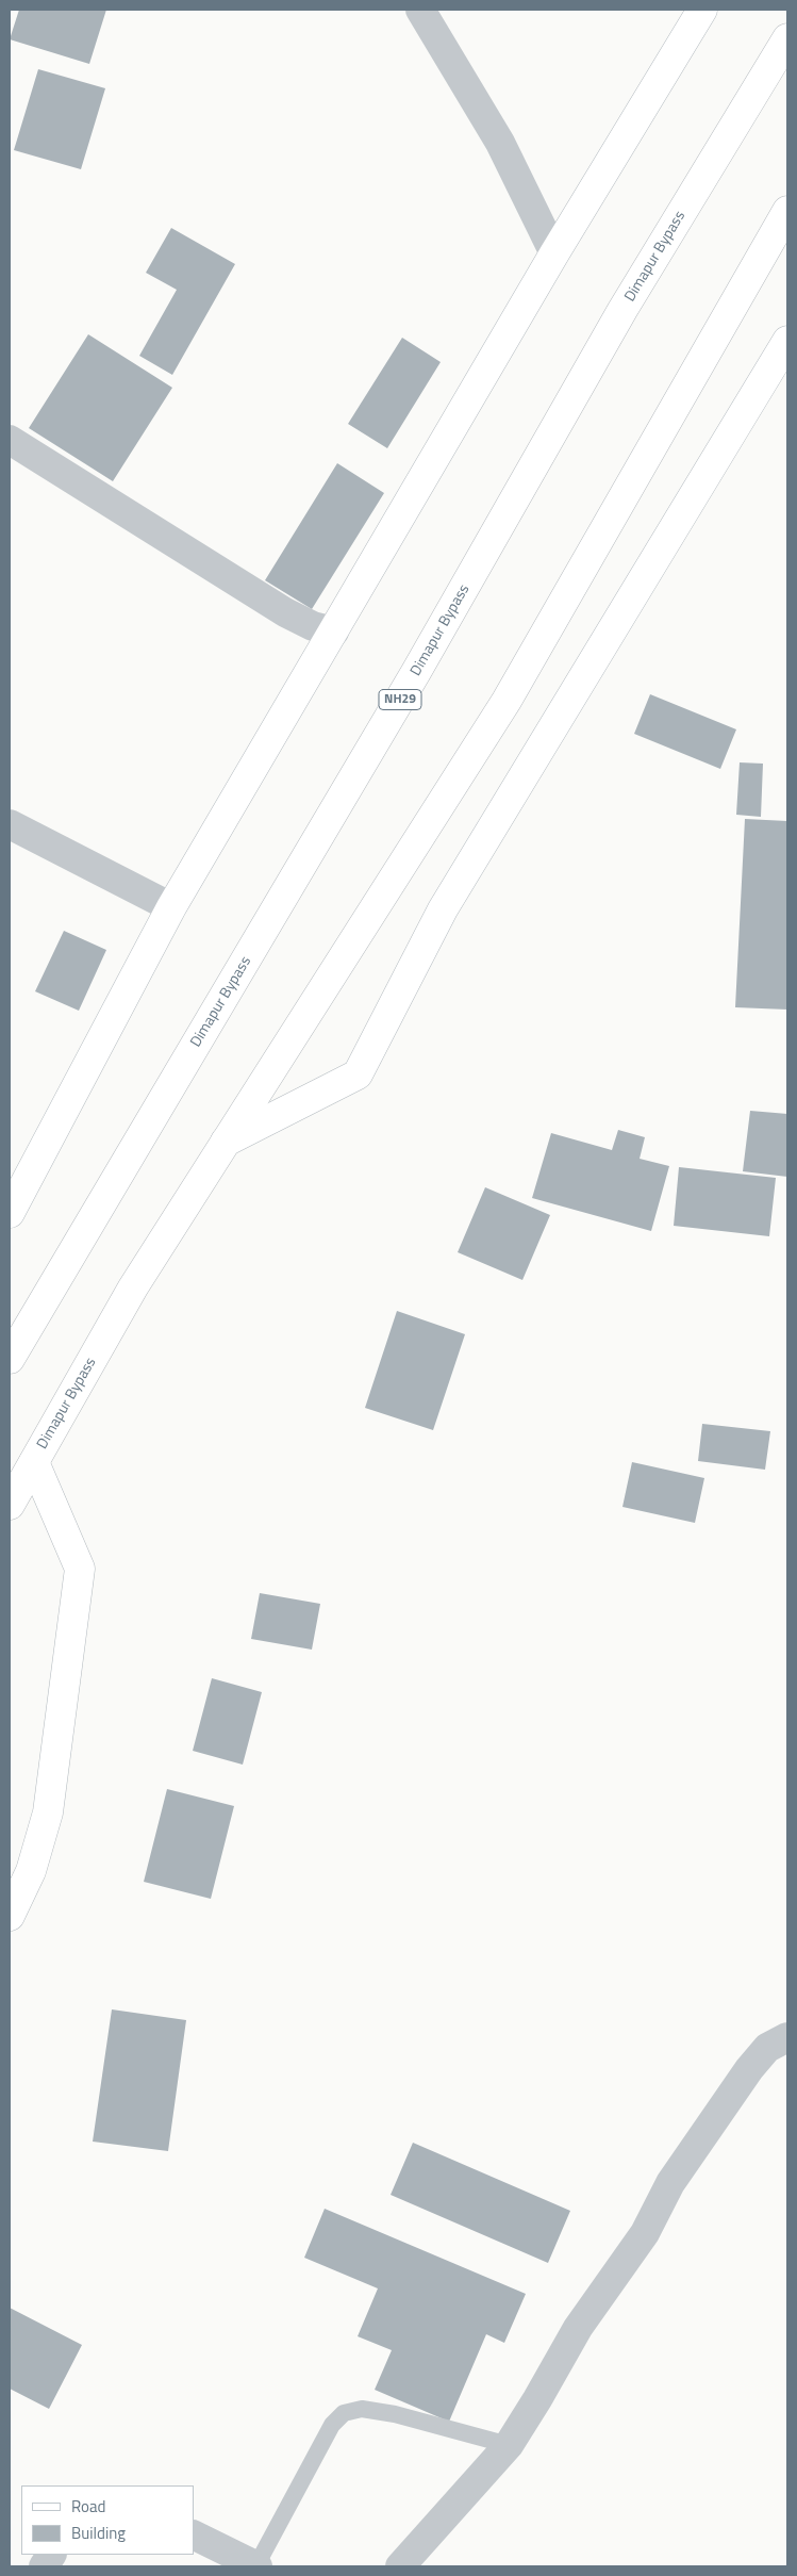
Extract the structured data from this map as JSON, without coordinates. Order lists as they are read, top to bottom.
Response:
{
  "streets": {
    "main road": ["Dimapur Bypass", "NH29"]
  },
  "legend": ["Road", "Building"]
}
